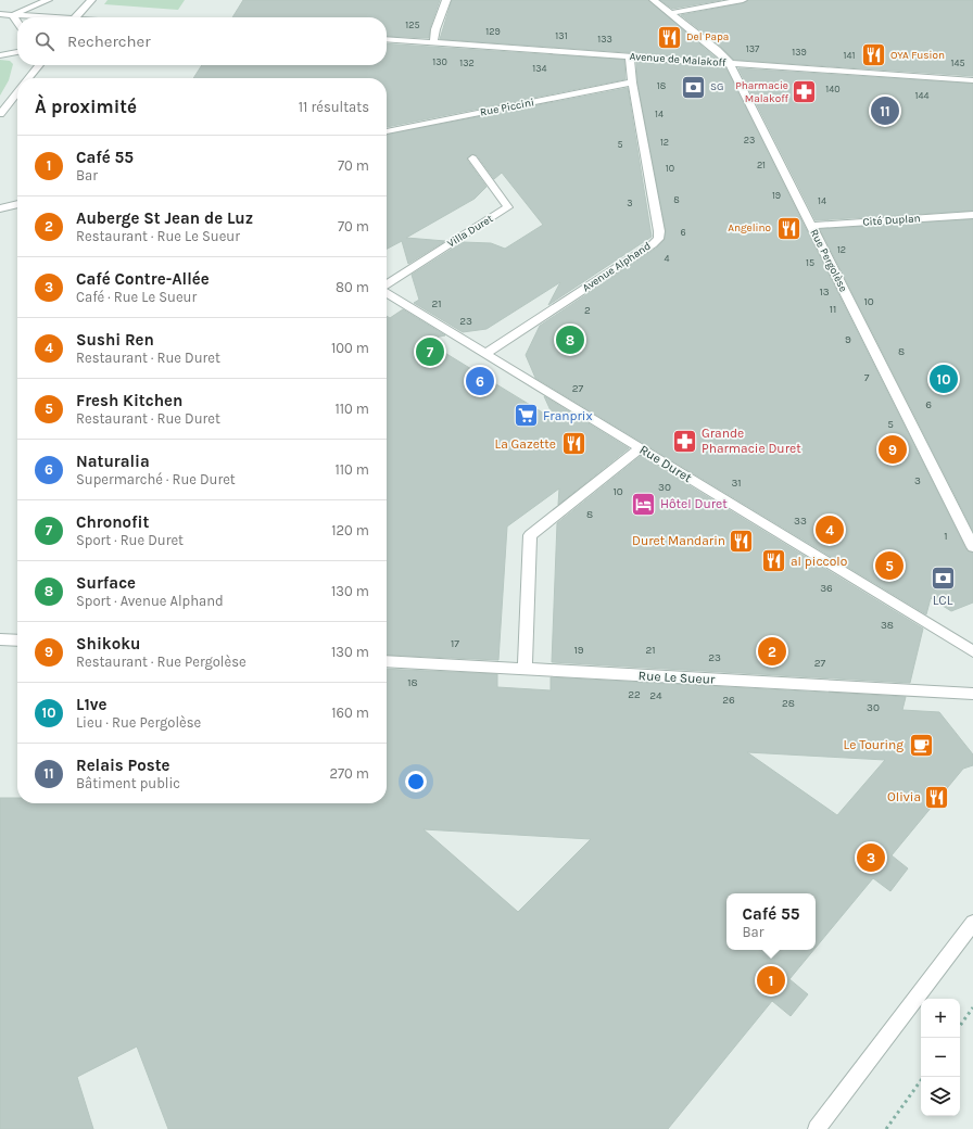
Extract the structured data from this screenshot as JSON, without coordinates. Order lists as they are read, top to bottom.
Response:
{
  "streets": {
    "street": [
      "Avenue de Malakoff",
      "Rue Piccini",
      "Cité Duplan",
      "Villa Duret",
      "Rue Pergolèse",
      "Avenue Alphand",
      "Rue Duret",
      "Rue Le Sueur"
    ]
  },
  "crossings": [
    ["Avenue de Malakoff", "Rue Pergolèse"],
    ["Avenue de Malakoff", "Avenue Alphand"],
    ["Rue Piccini", "Avenue Alphand"],
    ["Cité Duplan", "Rue Pergolèse"],
    ["Avenue Alphand", "Rue Duret"]
  ],
  "places": {
    "restaurant": [
      "Del Papa",
      "OYA Fusion",
      "Angelino",
      "La Gazette",
      "Duret Mandarin",
      "al piccolo",
      "Olivia"
    ],
    "bank": ["SG", "LCL"],
    "pharmacy": ["Pharmacie Malakoff", "Grande Pharmacie Duret"],
    "supermarket": ["Franprix"],
    "hotel": ["Hôtel Duret"],
    "cafe": ["Le Touring"]
  },
  "house_numbers": [
    "125",
    "129",
    "131",
    "133",
    "137",
    "139",
    "141",
    "130",
    "132",
    "145",
    "134",
    "18",
    "140",
    "144",
    "14",
    "23",
    "12",
    "5",
    "21",
    "10",
    "19",
    "8",
    "14",
    "3",
    "6",
    "12",
    "4",
    "15",
    "13",
    "10",
    "21",
    "11",
    "2",
    "23",
    "9",
    "8",
    "7",
    "27",
    "6",
    "5",
    "3",
    "31",
    "30",
    "10",
    "8",
    "33",
    "1",
    "36",
    "38",
    "17",
    "19",
    "21",
    "23",
    "27",
    "18",
    "22",
    "24",
    "26",
    "28",
    "30"
  ],
  "page": {
    "search": "Rechercher",
    "heading": ["À proximité", "11 résultats"],
    "pins": [
      "11",
      "8",
      "7",
      "10",
      "6",
      "9",
      "4",
      "5",
      "2",
      "3",
      "1"
    ],
    "list": [
      {
        "mark": "1",
        "name": "Café 55",
        "note": "Bar",
        "value": "70 m"
      },
      {
        "mark": "2",
        "name": "Auberge St Jean de Luz",
        "note": "Restaurant · Rue Le Sueur",
        "value": "70 m"
      },
      {
        "mark": "3",
        "name": "Café Contre-Allée",
        "note": "Café · Rue Le Sueur",
        "value": "80 m"
      },
      {
        "mark": "4",
        "name": "Sushi Ren",
        "note": "Restaurant · Rue Duret",
        "value": "100 m"
      },
      {
        "mark": "5",
        "name": "Fresh Kitchen",
        "note": "Restaurant · Rue Duret",
        "value": "110 m"
      },
      {
        "mark": "6",
        "name": "Naturalia",
        "note": "Supermarché · Rue Duret",
        "value": "110 m"
      },
      {
        "mark": "7",
        "name": "Chronofit",
        "note": "Sport · Rue Duret",
        "value": "120 m"
      },
      {
        "mark": "8",
        "name": "Surface",
        "note": "Sport · Avenue Alphand",
        "value": "130 m"
      },
      {
        "mark": "9",
        "name": "Shikoku",
        "note": "Restaurant · Rue Pergolèse",
        "value": "130 m"
      },
      {
        "mark": "10",
        "name": "L1ve",
        "note": "Lieu · Rue Pergolèse",
        "value": "160 m"
      },
      {
        "mark": "11",
        "name": "Relais Poste",
        "note": "Bâtiment public",
        "value": "270 m"
      }
    ],
    "popup": ["Café 55", "Bar"],
    "map_buttons": ["+", "−"]
  }
}
